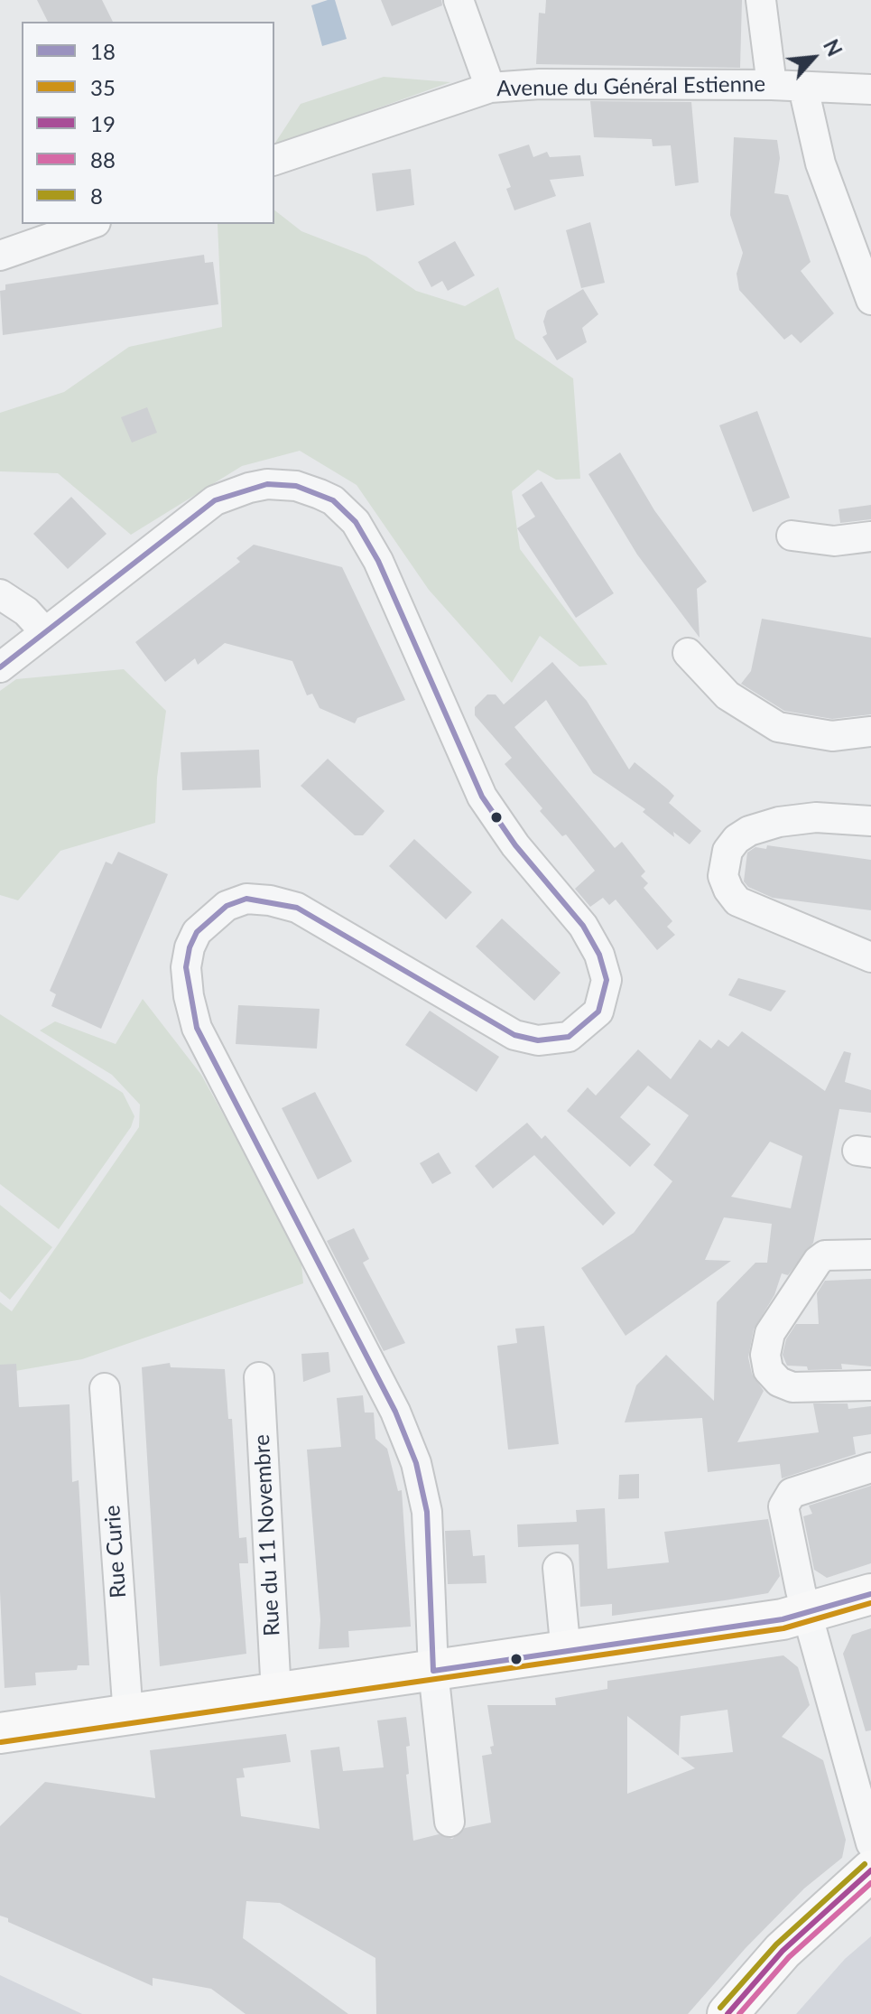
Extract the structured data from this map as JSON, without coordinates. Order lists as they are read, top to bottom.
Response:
{
  "streets": {
    "street": ["Avenue du Général Estienne", "Rue du 11 Novembre", "Rue Curie"]
  },
  "lines": [
    "transit line 18",
    "transit line 35",
    "transit line 8",
    "transit line 19",
    "transit line 88"
  ],
  "legend": [
    "18",
    "35",
    "19",
    "88",
    "8"
  ],
  "north": "top right"
}
